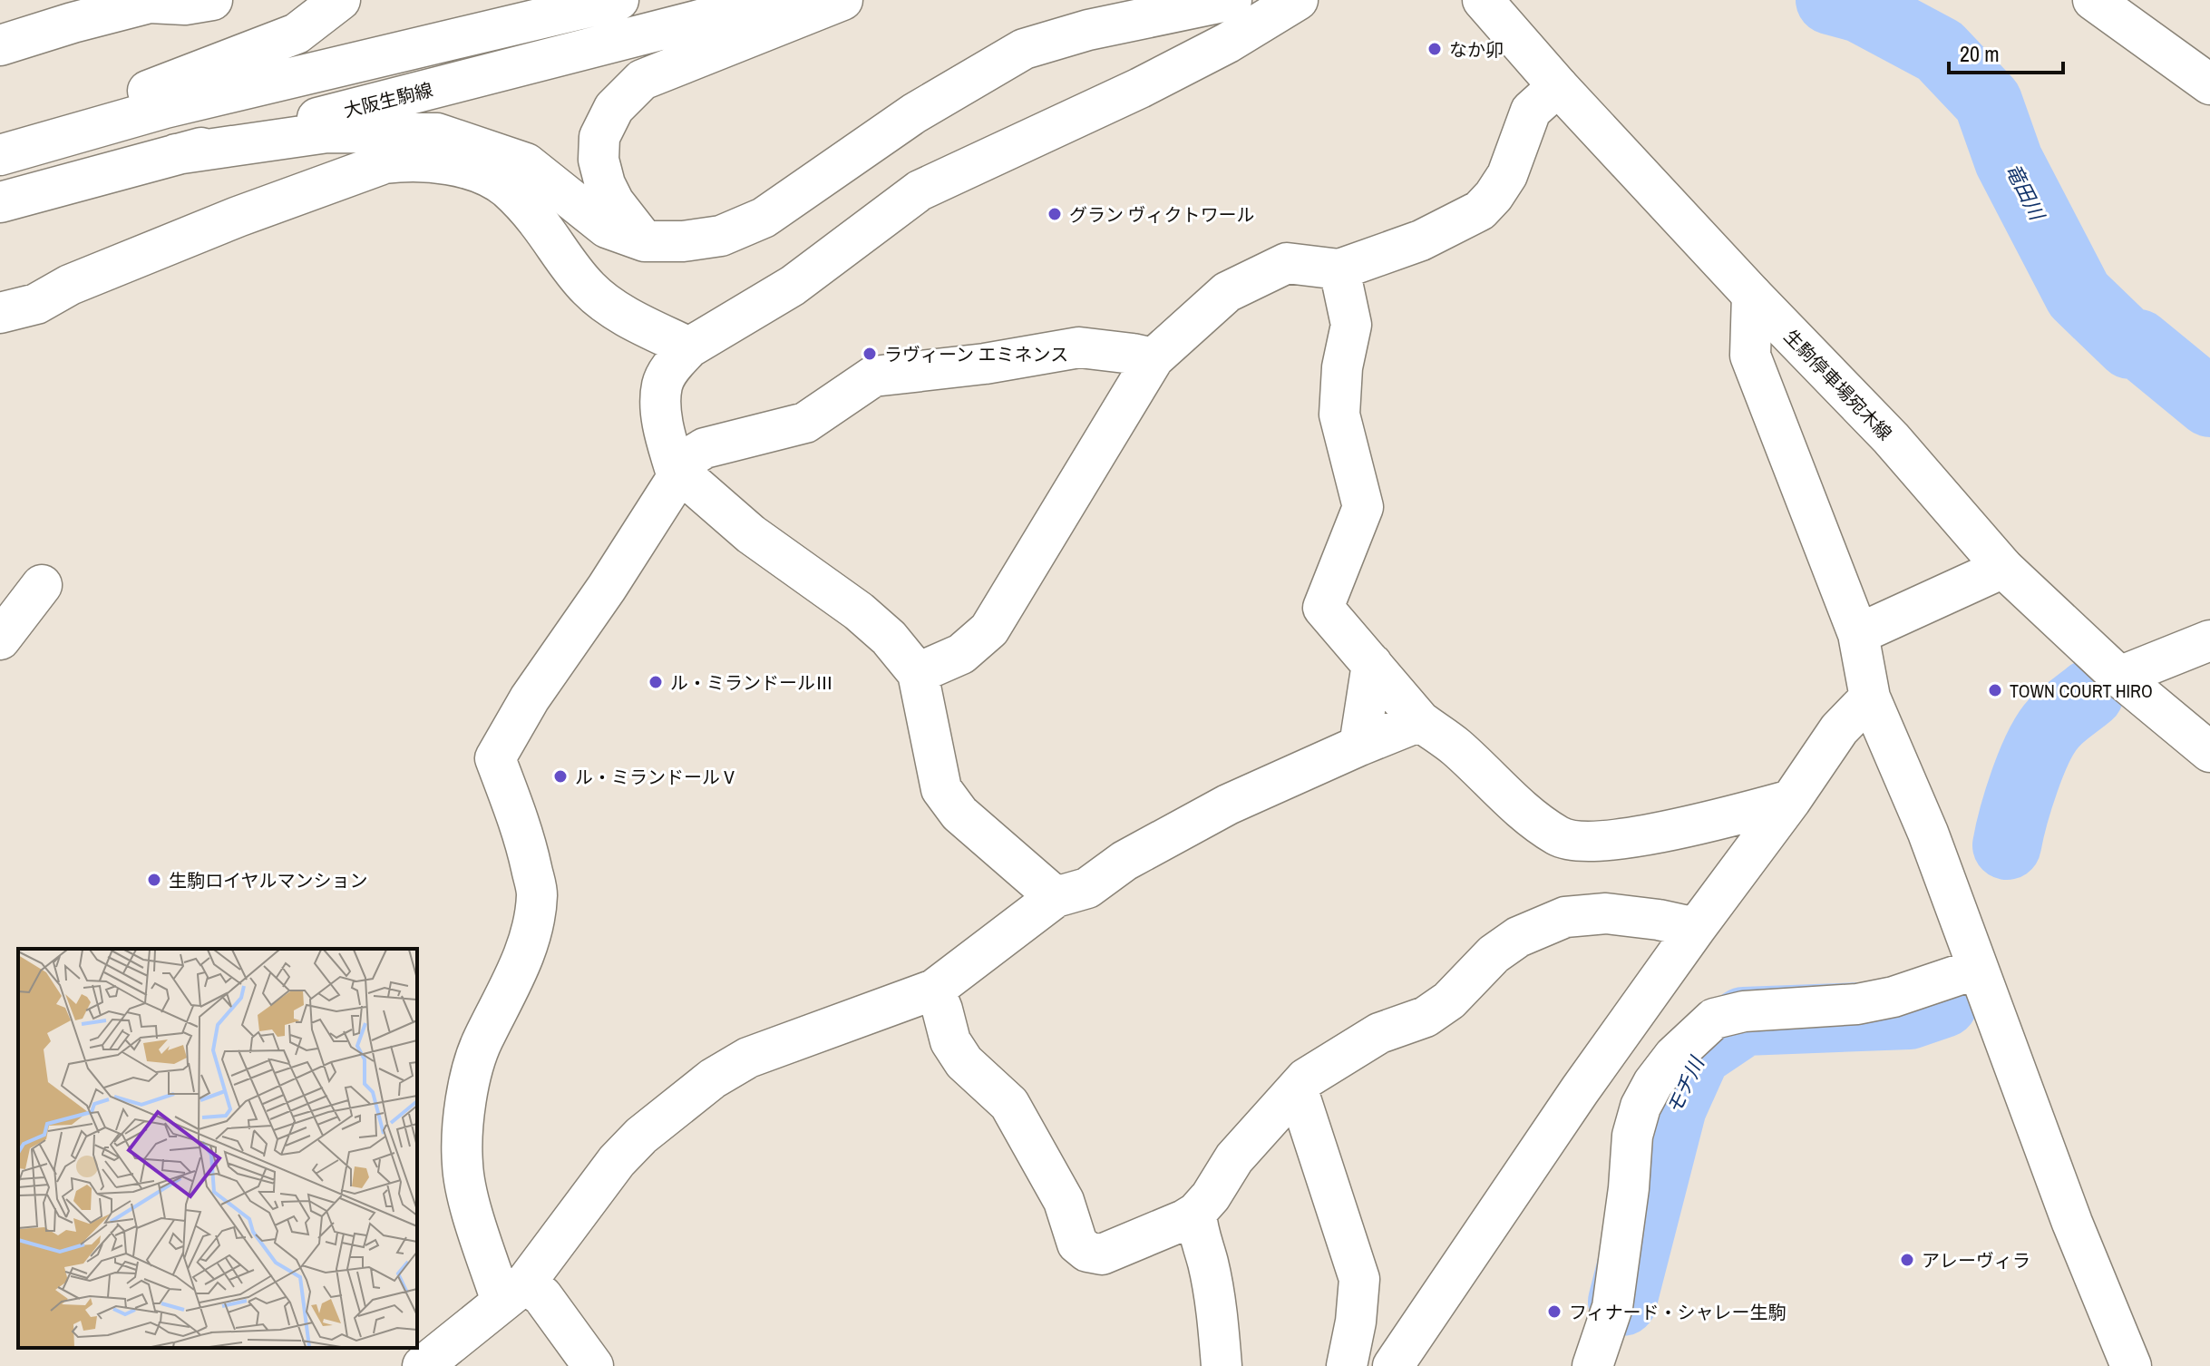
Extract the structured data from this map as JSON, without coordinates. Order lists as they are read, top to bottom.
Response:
{
  "streets": {
    "street": ["大阪生駒線", "生駒停車場宛木線"]
  },
  "water": ["竜田川", "モチ川"],
  "places": [
    "なか卯",
    "グラン ヴィクトワール",
    "ラヴィーン エミネンス",
    "ル・ミランドールⅢ",
    "TOWN COURT HIRO",
    "ル・ミランドールⅤ",
    "生駒ロイヤルマンション",
    "アレーヴィラ",
    "フィナード・シャレー生駒"
  ],
  "scale_bar": "20 m"
}
